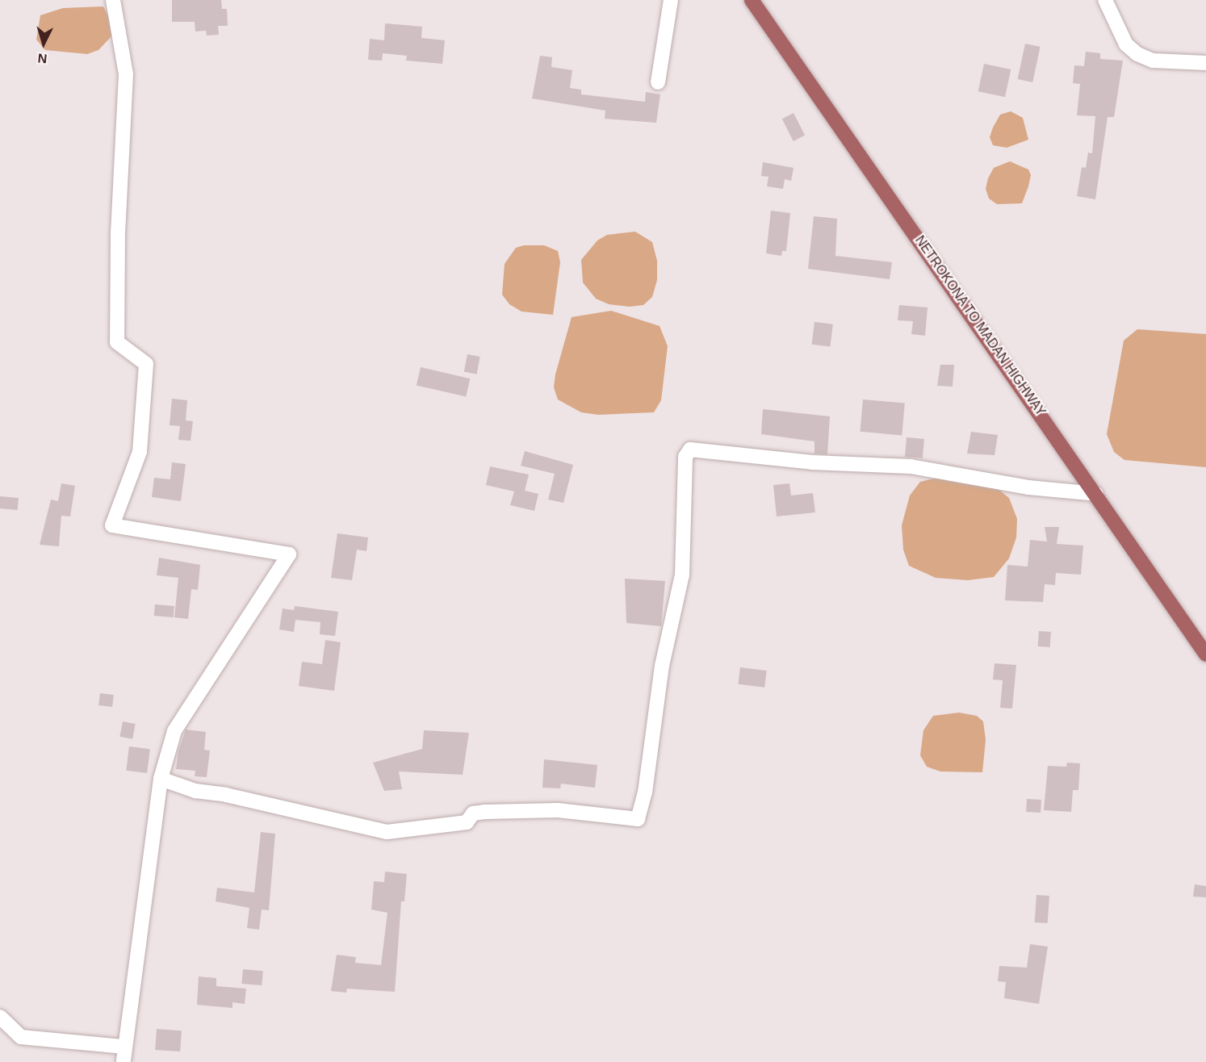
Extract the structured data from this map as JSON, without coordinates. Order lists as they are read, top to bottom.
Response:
{
  "streets": {
    "main road": ["NETROKONA TO MADAN HIGHWAY"]
  },
  "north": "bottom"
}
